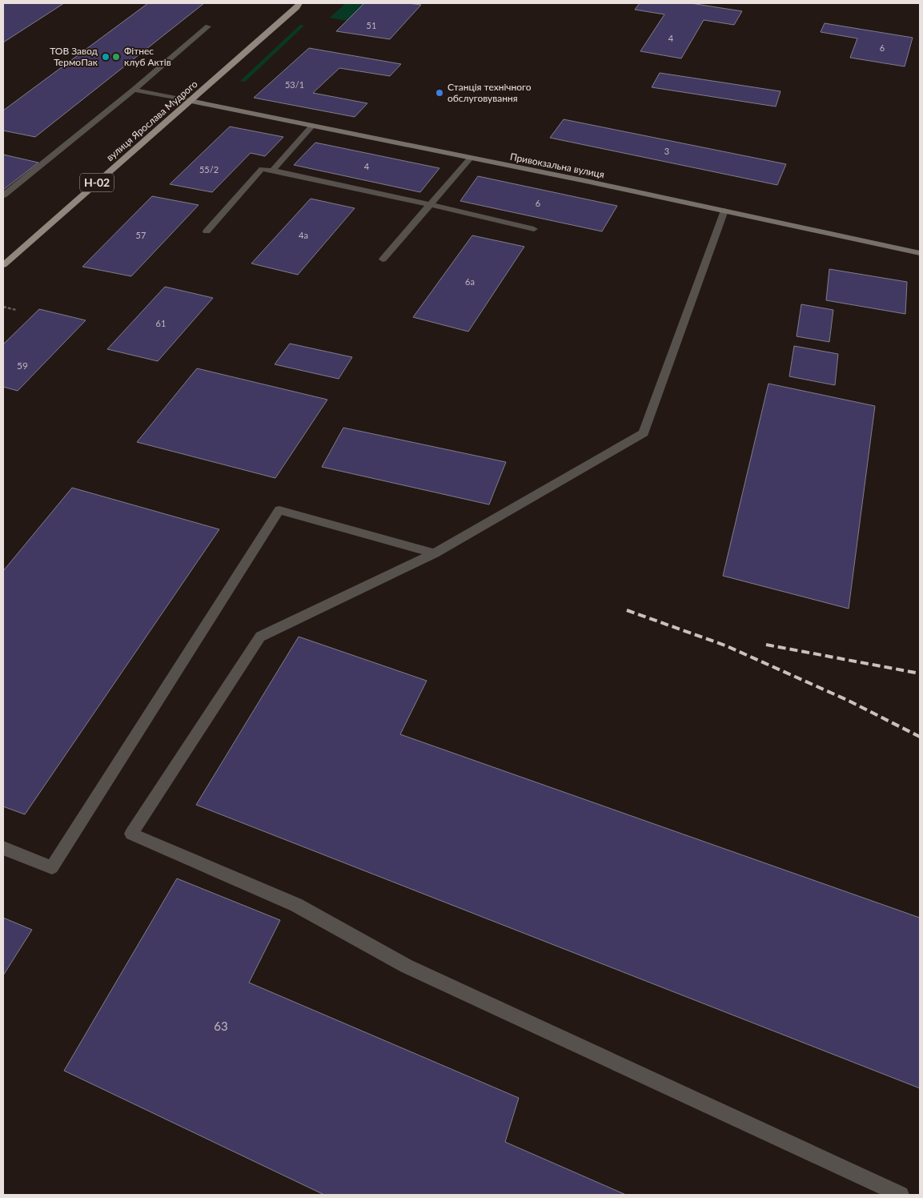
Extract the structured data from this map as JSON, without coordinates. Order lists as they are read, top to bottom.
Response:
{
  "streets": {
    "main road": ["вулиця Ярослава Мудрого", "Н-02"],
    "street": ["Привокзальна вулиця"]
  },
  "crossings": [
    ["вулиця Ярослава Мудрого", "Привокзальна вулиця"]
  ],
  "places": ["ТОВ Завод ТермоПак", "Фітнес клуб Актів", "Станція технічного обслуговування"],
  "house_numbers": [
    "51",
    "4",
    "6",
    "53/1",
    "3",
    "4",
    "55/2",
    "6",
    "57",
    "4а",
    "6а",
    "61",
    "59",
    "63"
  ]
}
